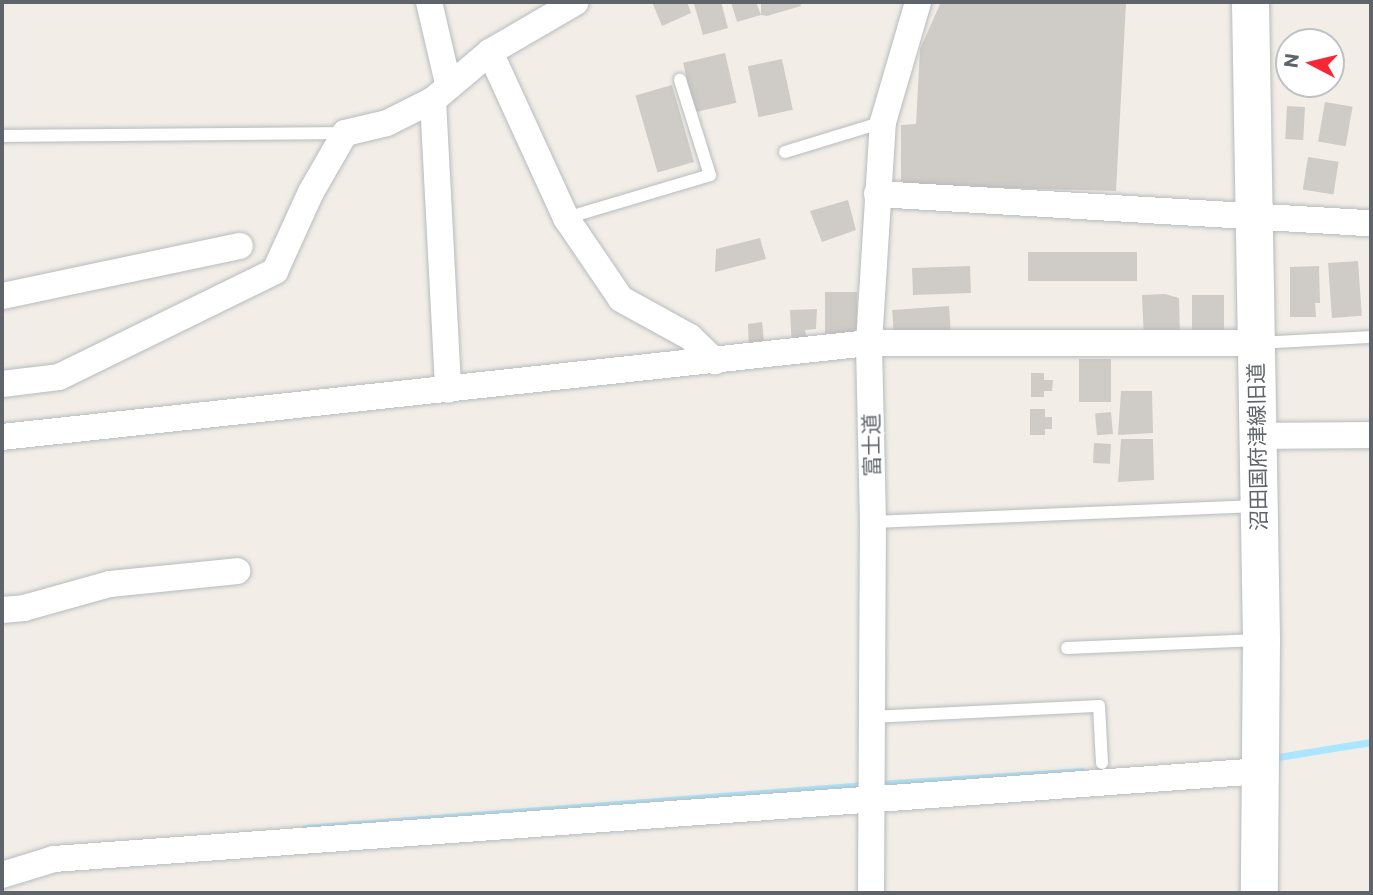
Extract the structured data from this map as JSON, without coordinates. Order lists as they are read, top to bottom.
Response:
{
  "streets": {
    "street": ["富士道", "沼田国府津線旧道"]
  },
  "north": "left"
}
